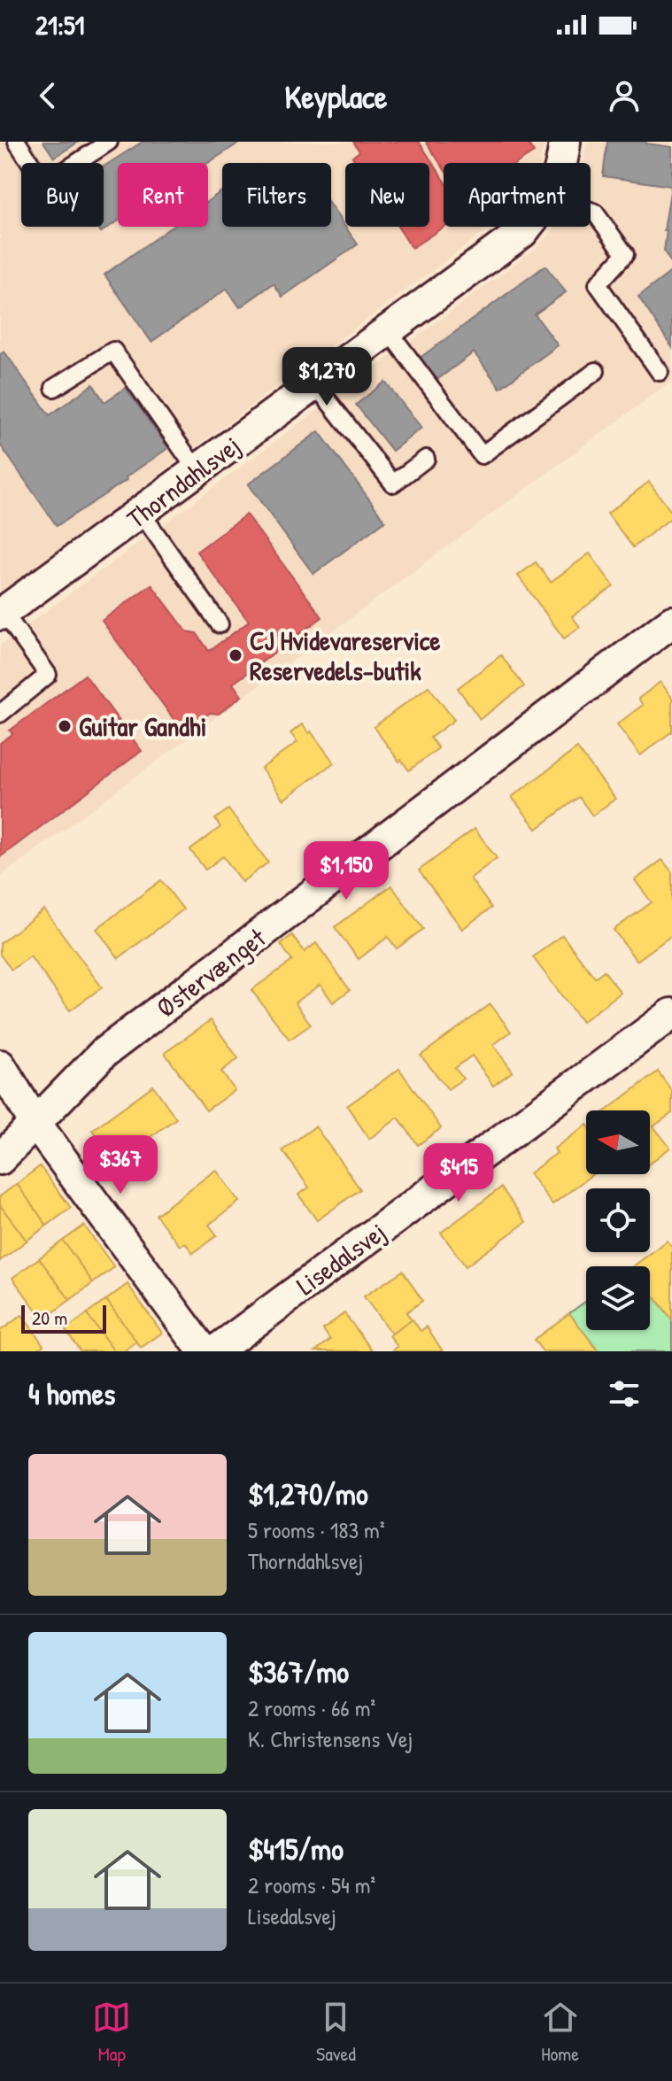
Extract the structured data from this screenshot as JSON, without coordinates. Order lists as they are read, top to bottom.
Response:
{
  "streets": {
    "street": ["Thorndahlsvej", "Østervænget", "Lisedalsvej"]
  },
  "places": ["CJ Hvidevareservice Reservedels-butik", "Guitar Gandhi"],
  "scale_bar": "20 m",
  "north": "left",
  "page": {
    "status": "21:51",
    "header": "Keyplace",
    "chip": [
      "Buy",
      "Rent",
      "Filters",
      "New",
      "Apartment"
    ],
    "price": [
      "$1,270",
      "$1,150",
      "$367",
      "$415"
    ],
    "scale": "20 m",
    "heading": "4 homes",
    "list": [
      {
        "name": "$1,270/mo",
        "note": "5 rooms · 183 m² · Thorndahlsvej"
      },
      {
        "name": "$367/mo",
        "note": "2 rooms · 66 m² · K. Christensens Vej"
      },
      {
        "name": "$415/mo",
        "note": "2 rooms · 54 m² · Lisedalsvej"
      }
    ],
    "tabs": ["Map", "Saved", "Home"]
  }
}
